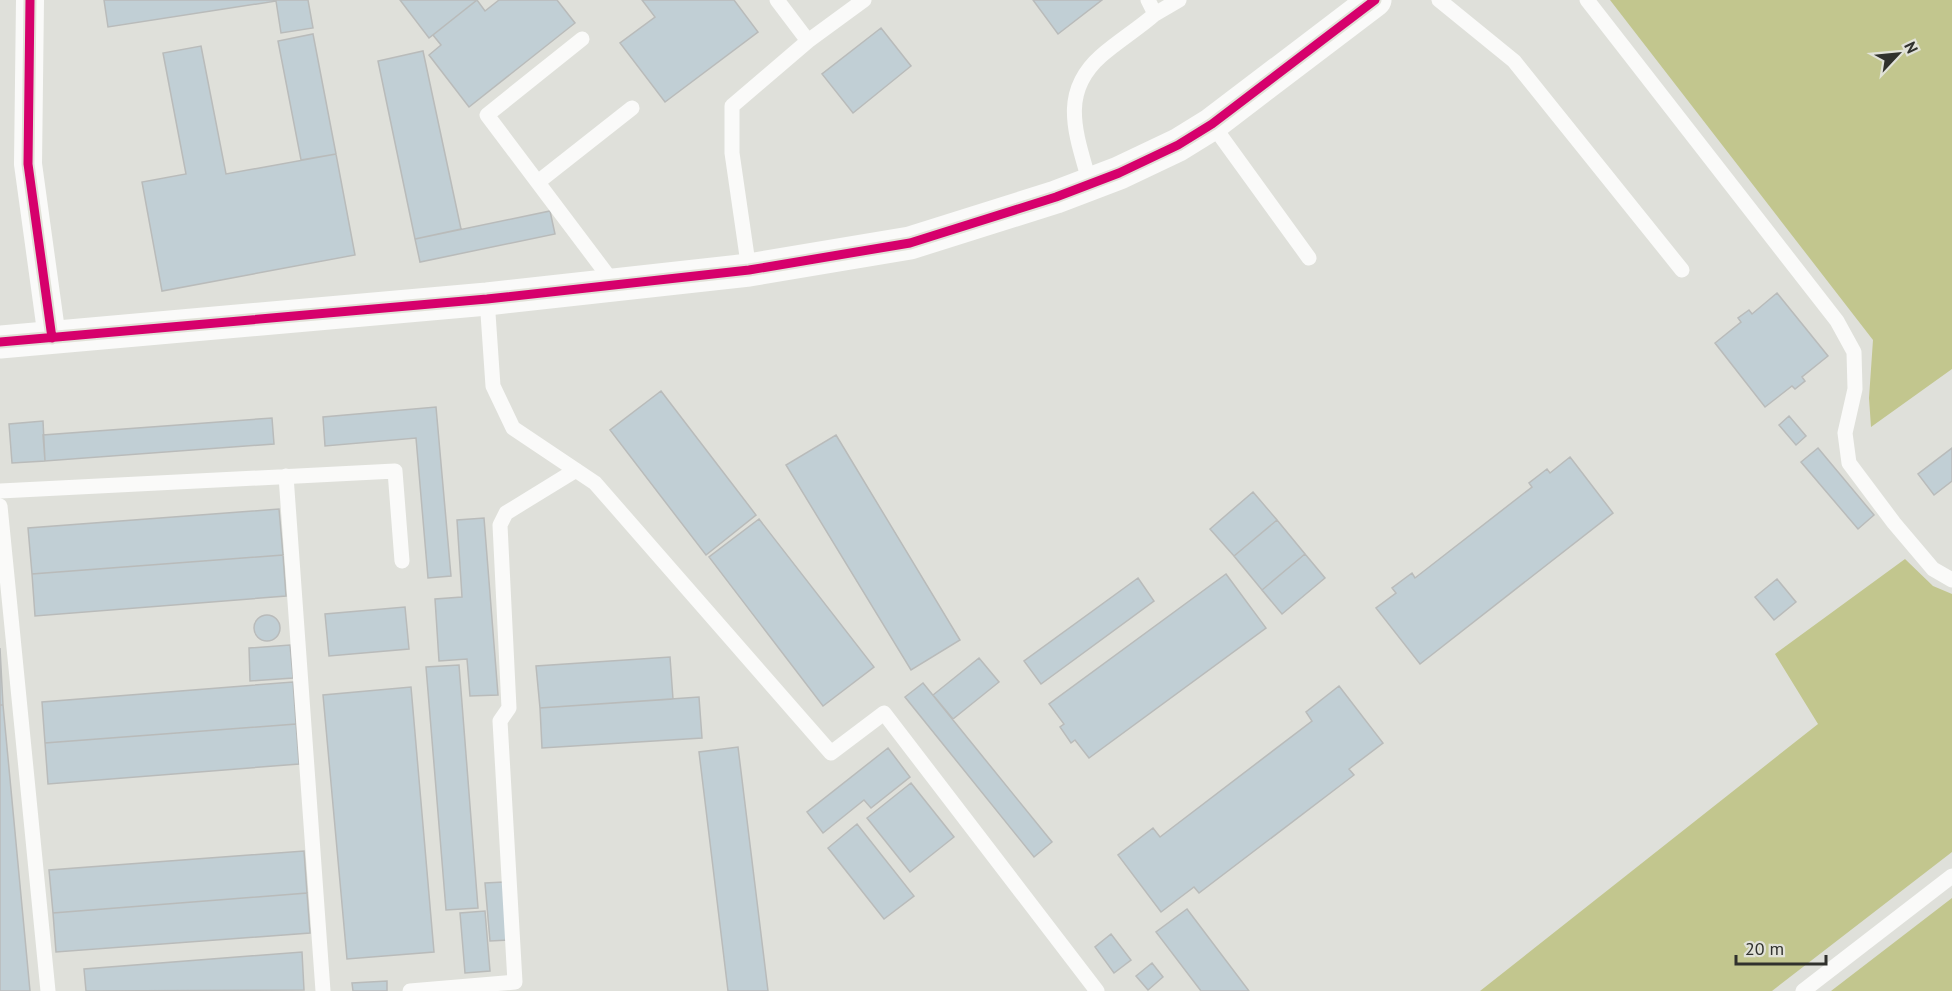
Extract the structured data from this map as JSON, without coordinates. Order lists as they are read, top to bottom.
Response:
{
  "scale_bar": "20 m",
  "north": "top right"
}
